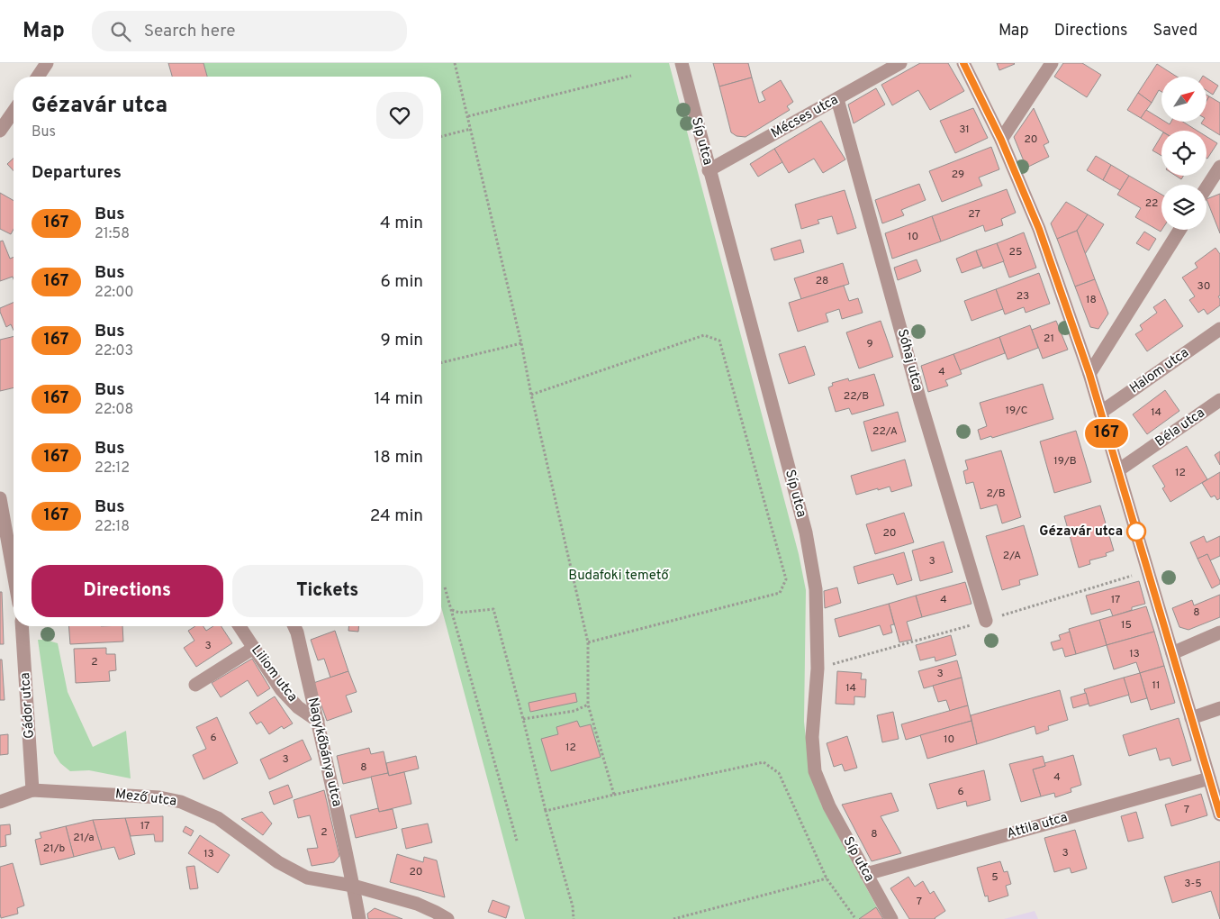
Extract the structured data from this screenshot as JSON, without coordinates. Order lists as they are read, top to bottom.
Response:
{
  "streets": {
    "street": [
      "Mécses utca",
      "Síp utca",
      "Sóhaj utca",
      "Halom utca",
      "Béla utca",
      "Liliom utca",
      "Gádor utca",
      "Nagykőbánya utca",
      "Mező utca",
      "Attila utca"
    ]
  },
  "crossings": [
    ["Mécses utca", "Síp utca"],
    ["Mécses utca", "Sóhaj utca"],
    ["Síp utca", "Attila utca"],
    ["Liliom utca", "Nagykőbánya utca"],
    ["Gádor utca", "Mező utca"],
    ["Nagykőbánya utca", "Mező utca"]
  ],
  "parks": ["Budafoki temető"],
  "places": ["Gézavár utca"],
  "lines": ["bus line 167"],
  "house_numbers": [
    "31",
    "20",
    "29",
    "22",
    "27",
    "10",
    "25",
    "28",
    "30",
    "23",
    "18",
    "21",
    "9",
    "4",
    "22/B",
    "19/C",
    "14",
    "22/A",
    "19/B",
    "12",
    "2/B",
    "20",
    "2/A",
    "3",
    "4",
    "17",
    "8",
    "15",
    "3",
    "13",
    "2",
    "3",
    "11",
    "14",
    "6",
    "10",
    "12",
    "3",
    "8",
    "4",
    "6",
    "7",
    "17",
    "2",
    "8",
    "21/a",
    "21/b",
    "3",
    "13",
    "20",
    "5",
    "3-5",
    "7"
  ],
  "north": "top right",
  "page": {
    "header": "Map",
    "search": "Search here",
    "nav": ["Map", "Directions", "Saved"],
    "on_map": "167",
    "heading": [
      ["Gézavár utca", "Bus"],
      "Departures"
    ],
    "list": [
      {
        "mark": "167",
        "name": "Bus",
        "note": "21:58",
        "value": "4 min"
      },
      {
        "mark": "167",
        "name": "Bus",
        "note": "22:00",
        "value": "6 min"
      },
      {
        "mark": "167",
        "name": "Bus",
        "note": "22:03",
        "value": "9 min"
      },
      {
        "mark": "167",
        "name": "Bus",
        "note": "22:08",
        "value": "14 min"
      },
      {
        "mark": "167",
        "name": "Bus",
        "note": "22:12",
        "value": "18 min"
      },
      {
        "mark": "167",
        "name": "Bus",
        "note": "22:18",
        "value": "24 min"
      }
    ],
    "buttons": ["Directions", "Tickets"]
  }
}
